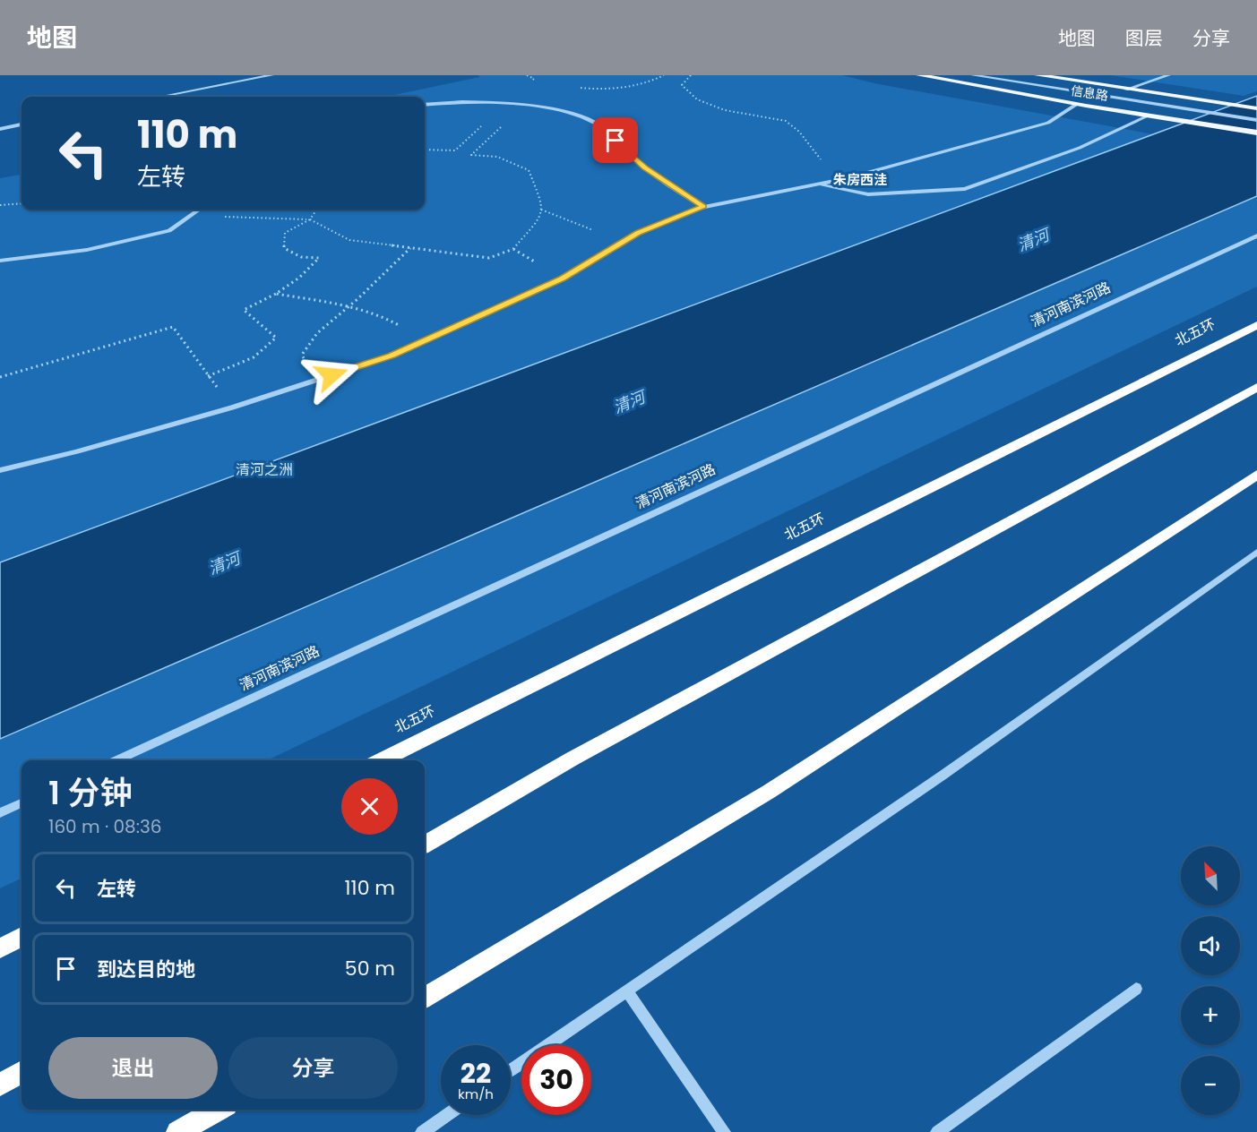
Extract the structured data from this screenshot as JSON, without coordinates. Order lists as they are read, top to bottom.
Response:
{
  "streets": {
    "highway": ["北五环"],
    "main road": ["信息路"],
    "street": ["清河南滨河路"]
  },
  "districts": ["朱房西洼"],
  "water": ["清河"],
  "parks": ["清河之洲"],
  "north": "top left",
  "page": {
    "header": "地图",
    "nav": ["地图", "图层", "分享"],
    "turn": ["110 m", "左转"],
    "heading": ["1 分钟", "160 m · 08:36"],
    "map_buttons": ["+", "−"],
    "list": [
      {
        "name": "左转",
        "value": "110 m"
      },
      {
        "name": "到达目的地",
        "value": "50 m"
      }
    ],
    "buttons": ["退出", "分享"],
    "speed": "22 km/h",
    "limit": "30"
  }
}
